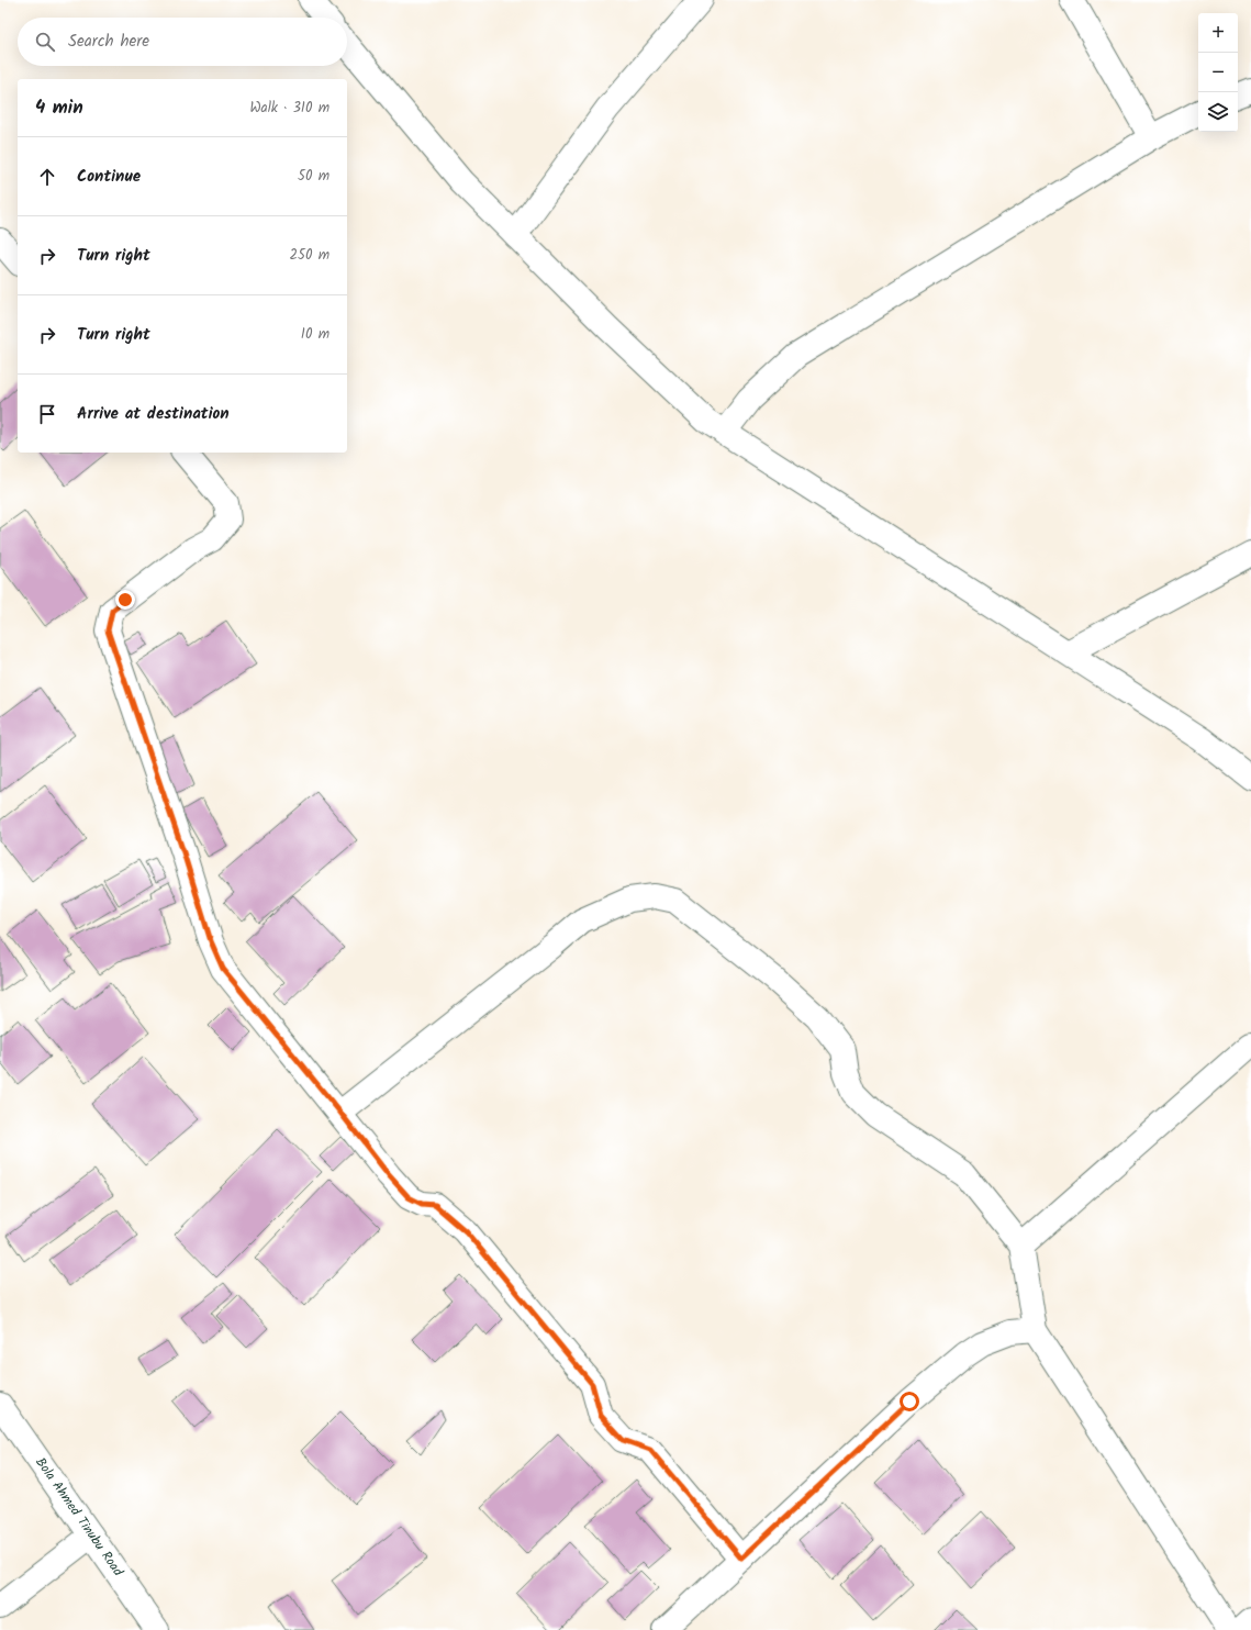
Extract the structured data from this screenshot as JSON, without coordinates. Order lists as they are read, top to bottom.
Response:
{
  "streets": {
    "street": ["Bola Ahmed Tinubu Road"]
  },
  "page": {
    "map_buttons": ["+", "−"],
    "search": "Search here",
    "heading": ["4 min", "Walk · 310 m"],
    "list": [
      ["Continue", "50 m"],
      ["Turn right", "250 m"],
      ["Turn right", "10 m"],
      "Arrive at destination"
    ]
  }
}
